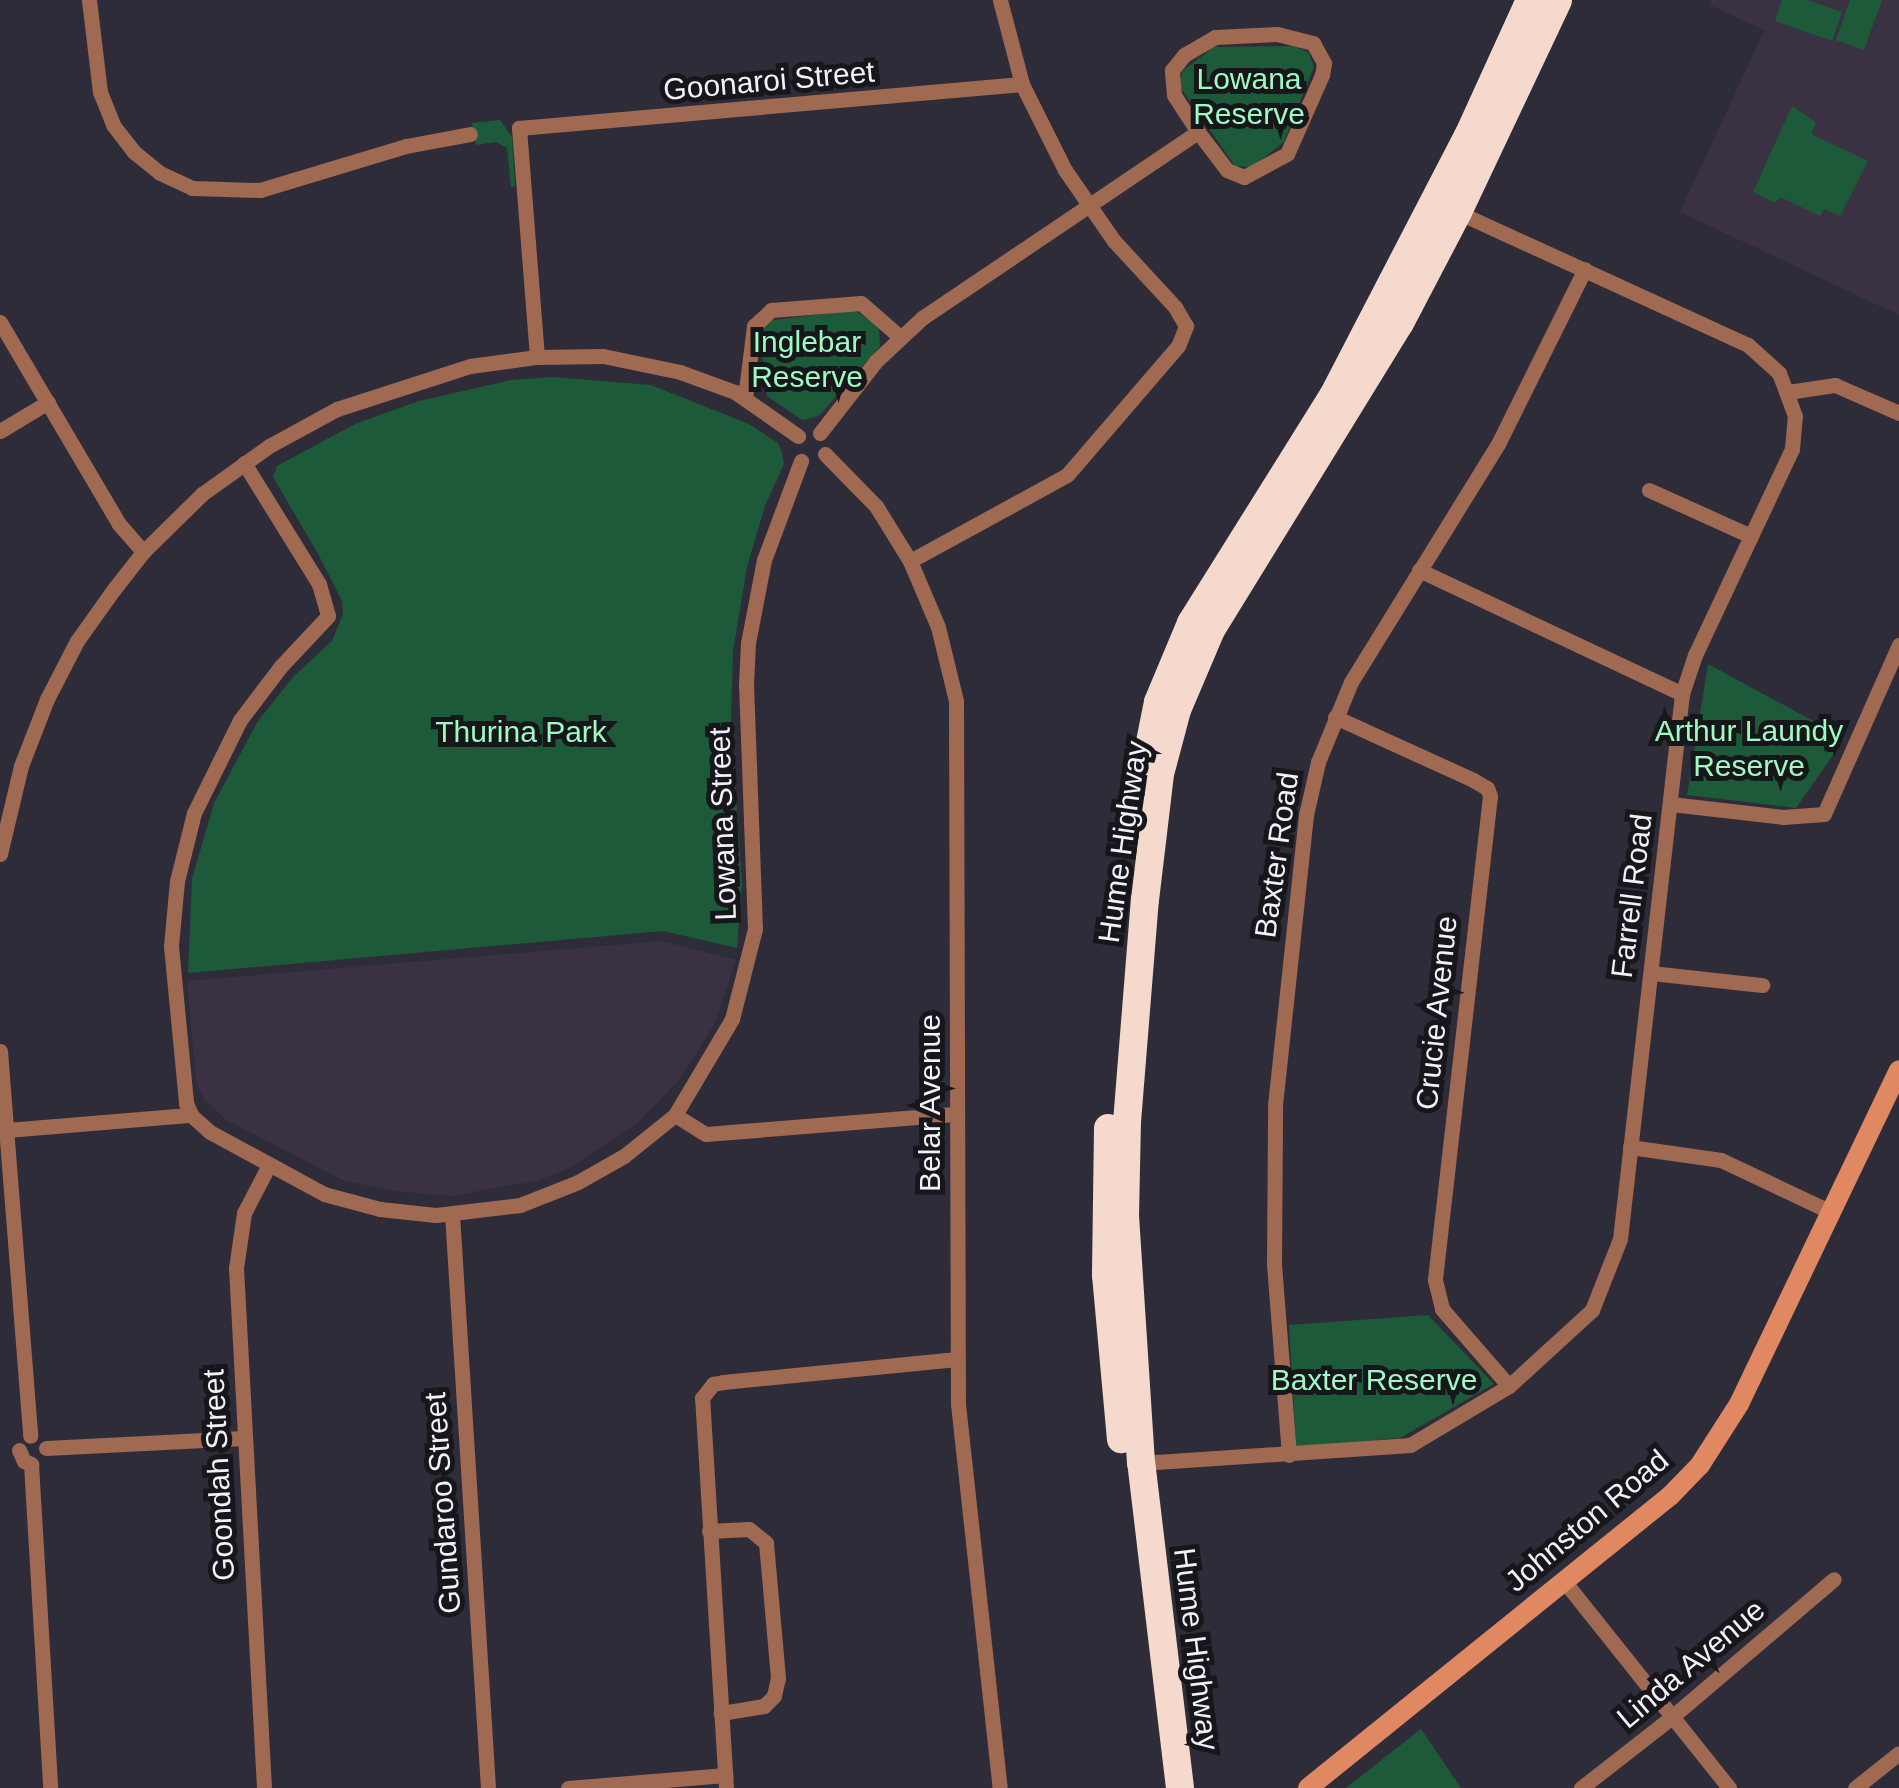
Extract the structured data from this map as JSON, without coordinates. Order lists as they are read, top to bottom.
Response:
{
  "streets": {
    "highway": ["Hume Highway"],
    "street": [
      "Goonaroi Street",
      "Lowana Street",
      "Baxter Road",
      "Farrell Road",
      "Crucie Avenue",
      "Belar Avenue",
      "Goondah Street",
      "Gundaroo Street",
      "Johnston Road",
      "Linda Avenue"
    ]
  },
  "crossings": [
    ["Lowana Street", "Belar Avenue"],
    ["Lowana Street", "Goondah Street"],
    ["Lowana Street", "Gundaroo Street"],
    ["Hume Highway", "Farrell Road"],
    ["Baxter Road", "Farrell Road"],
    ["Baxter Road", "Crucie Avenue"],
    ["Farrell Road", "Crucie Avenue"]
  ],
  "parks": [
    "Lowana Reserve",
    "Inglebar Reserve",
    "Arthur Laundy Reserve",
    "Thurina Park",
    "Baxter Reserve"
  ]
}
